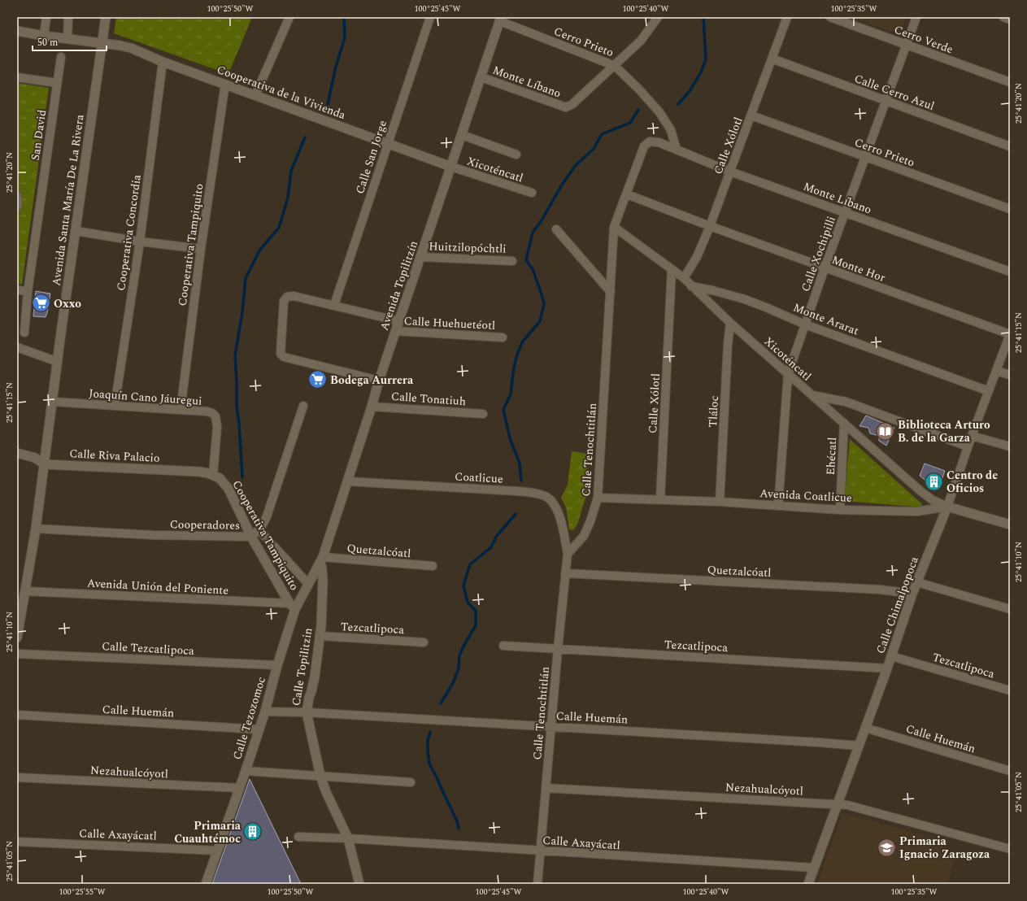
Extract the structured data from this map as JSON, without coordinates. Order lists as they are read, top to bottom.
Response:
{
  "streets": {
    "street": [
      "Cerro Verde",
      "Cerro Prieto",
      "Monte Líbano",
      "Cooperativa de la Vivienda",
      "Calle Cerro Azul",
      "San David",
      "Calle Xólotl",
      "Calle San Jorge",
      "Xicoténcatl",
      "Avenida Santa María De La Rivera",
      "Cooperativa Concordia",
      "Cooperativa Tampiquito",
      "Huitzilopóchtli",
      "Calle Xochipilli",
      "Monte Hor",
      "Avenida Topilitzín",
      "Monte Ararat",
      "Calle Huehuetéotl",
      "Joaquín Cano Jáuregui",
      "Calle Tonatiuh",
      "Tláloc",
      "Calle Tenochtitlán",
      "Calle Riva Palacio",
      "Ehécatl",
      "Coatlicue",
      "Avenida Coatlicue",
      "Cooperadores",
      "Quetzalcóatl",
      "Avenida Unión del Poniente",
      "Calle Chimalpopoca",
      "Tezcatlipoca",
      "Calle Tezcatlipoca",
      "Calle Topilitzin",
      "Calle Huemán",
      "Calle Tezozomoc",
      "Nezahualcóyotl",
      "Calle Axayácatl"
    ]
  },
  "crossings": [
    ["Cerro Verde", "Calle Xochipilli"],
    ["Cerro Prieto", "Monte Líbano"],
    ["Cerro Prieto", "Calle Xólotl"],
    ["Cerro Prieto", "Calle Xochipilli"],
    ["Cerro Prieto", "Avenida Topilitzín"],
    ["Monte Líbano", "Calle Xólotl"],
    ["Monte Líbano", "Calle Xochipilli"],
    ["Monte Líbano", "Avenida Topilitzín"],
    ["Monte Líbano", "Calle Tenochtitlán"],
    ["Cooperativa de la Vivienda", "Calle San Jorge"],
    ["Cooperativa de la Vivienda", "Xicoténcatl"],
    ["Cooperativa de la Vivienda", "Avenida Santa María De La Rivera"],
    ["Cooperativa de la Vivienda", "Cooperativa Concordia"],
    ["Cooperativa de la Vivienda", "Cooperativa Tampiquito"],
    ["Cooperativa de la Vivienda", "Avenida Topilitzín"],
    ["Calle Cerro Azul", "Calle Xólotl"],
    ["Calle Cerro Azul", "Calle Xochipilli"],
    ["Calle Xólotl", "Xicoténcatl"],
    ["Calle Xólotl", "Monte Hor"],
    ["Calle Xólotl", "Avenida Coatlicue"],
    ["Calle San Jorge", "Calle Huehuetéotl"],
    ["Xicoténcatl", "Calle Xochipilli"],
    ["Xicoténcatl", "Avenida Topilitzín"],
    ["Xicoténcatl", "Monte Ararat"],
    ["Xicoténcatl", "Tláloc"],
    ["Xicoténcatl", "Calle Tenochtitlán"],
    ["Xicoténcatl", "Ehécatl"],
    ["Xicoténcatl", "Avenida Coatlicue"],
    ["Xicoténcatl", "Calle Chimalpopoca"],
    ["Avenida Santa María De La Rivera", "Joaquín Cano Jáuregui"],
    ["Avenida Santa María De La Rivera", "Calle Riva Palacio"],
    ["Avenida Santa María De La Rivera", "Cooperadores"],
    ["Avenida Santa María De La Rivera", "Avenida Unión del Poniente"],
    ["Cooperativa Concordia", "Joaquín Cano Jáuregui"],
    ["Cooperativa Tampiquito", "Joaquín Cano Jáuregui"],
    ["Cooperativa Tampiquito", "Calle Riva Palacio"],
    ["Cooperativa Tampiquito", "Cooperadores"],
    ["Cooperativa Tampiquito", "Avenida Unión del Poniente"],
    ["Cooperativa Tampiquito", "Calle Tezozomoc"],
    ["Huitzilopóchtli", "Avenida Topilitzín"],
    ["Calle Xochipilli", "Monte Hor"],
    ["Calle Xochipilli", "Monte Ararat"],
    ["Calle Xochipilli", "Avenida Coatlicue"],
    ["Monte Hor", "Calle Tenochtitlán"],
    ["Monte Hor", "Calle Chimalpopoca"],
    ["Avenida Topilitzín", "Calle Huehuetéotl"],
    ["Avenida Topilitzín", "Calle Tonatiuh"],
    ["Avenida Topilitzín", "Coatlicue"],
    ["Avenida Topilitzín", "Quetzalcóatl"],
    ["Avenida Topilitzín", "Calle Topilitzin"],
    ["Avenida Topilitzín", "Calle Tezozomoc"],
    ["Monte Ararat", "Calle Chimalpopoca"],
    ["Calle Huehuetéotl", "Calle Tonatiuh"],
    ["Joaquín Cano Jáuregui", "Calle Riva Palacio"],
    ["Tláloc", "Avenida Coatlicue"],
    ["Calle Tenochtitlán", "Coatlicue"],
    ["Calle Tenochtitlán", "Avenida Coatlicue"],
    ["Calle Tenochtitlán", "Quetzalcóatl"],
    ["Calle Tenochtitlán", "Tezcatlipoca"],
    ["Calle Tenochtitlán", "Calle Huemán"],
    ["Calle Tenochtitlán", "Nezahualcóyotl"],
    ["Calle Tenochtitlán", "Calle Axayácatl"],
    ["Ehécatl", "Avenida Coatlicue"],
    ["Avenida Coatlicue", "Calle Chimalpopoca"],
    ["Quetzalcóatl", "Calle Chimalpopoca"],
    ["Quetzalcóatl", "Calle Topilitzin"],
    ["Quetzalcóatl", "Calle Tezozomoc"],
    ["Avenida Unión del Poniente", "Calle Tezozomoc"],
    ["Calle Chimalpopoca", "Tezcatlipoca"],
    ["Calle Chimalpopoca", "Calle Huemán"],
    ["Calle Chimalpopoca", "Nezahualcóyotl"],
    ["Calle Chimalpopoca", "Calle Axayácatl"],
    ["Tezcatlipoca", "Calle Topilitzin"],
    ["Calle Tezcatlipoca", "Calle Tezozomoc"],
    ["Calle Topilitzin", "Calle Huemán"],
    ["Calle Topilitzin", "Calle Tezozomoc"],
    ["Calle Topilitzin", "Calle Axayácatl"],
    ["Calle Huemán", "Calle Tezozomoc"],
    ["Calle Tezozomoc", "Nezahualcóyotl"],
    ["Calle Tezozomoc", "Calle Axayácatl"]
  ],
  "places": {
    "supermarket": ["Oxxo", "Bodega Aurrera"],
    "library": ["Biblioteca Arturo B. de la Garza"],
    "building": ["Centro de Oficios", "Primaria Cuauhtémoc"],
    "school or university": ["Primaria Ignacio Zaragoza"]
  },
  "scale_bar": "50 m",
  "coordinates": [
    "100°25'50\"W",
    "100°25'45\"W",
    "100°25'40\"W",
    "100°25'35\"W",
    "25°41'20\"N",
    "25°41'15\"N",
    "25°41'10\"N",
    "25°41'05\"N",
    "100°25'55\"W"
  ]
}
